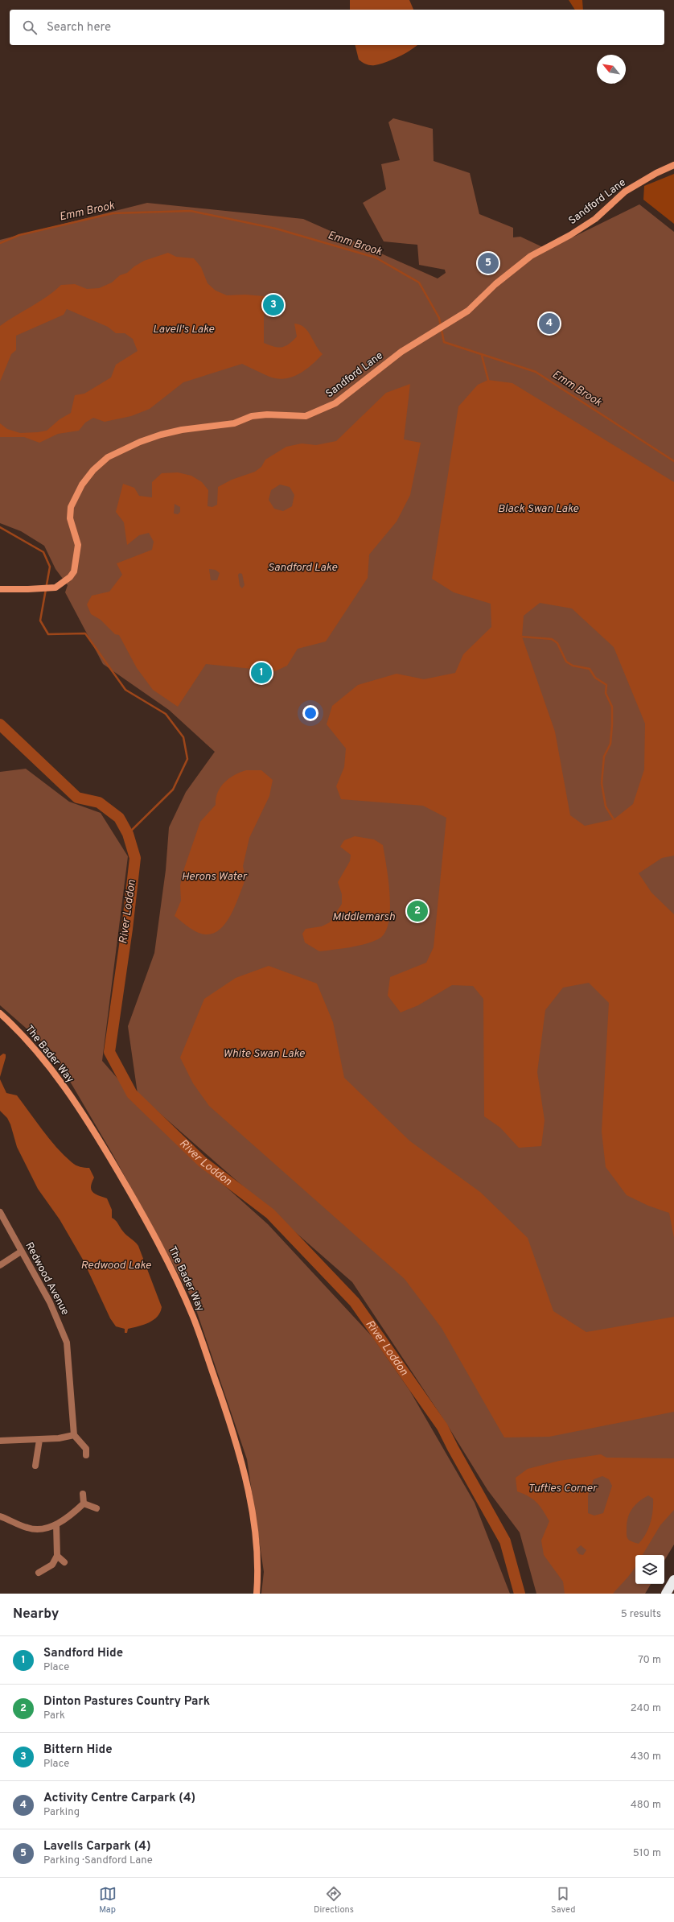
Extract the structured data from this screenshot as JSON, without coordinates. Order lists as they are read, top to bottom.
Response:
{
  "streets": {
    "street": ["Sandford Lane", "The Bader Way", "Redwood Avenue"]
  },
  "water": [
    "Emm Brook",
    "Lavell's Lake",
    "Black Swan Lake",
    "Sandford Lake",
    "Herons Water",
    "River Loddon",
    "Middlemarsh",
    "White Swan Lake",
    "Redwood Lake",
    "Tufties Corner"
  ],
  "north": "top left",
  "page": {
    "search": "Search here",
    "pins": [
      "5",
      "3",
      "4",
      "1",
      "2"
    ],
    "heading": ["Nearby", "5 results"],
    "list": [
      {
        "mark": "1",
        "name": "Sandford Hide",
        "note": "Place",
        "value": "70 m"
      },
      {
        "mark": "2",
        "name": "Dinton Pastures Country Park",
        "note": "Park",
        "value": "240 m"
      },
      {
        "mark": "3",
        "name": "Bittern Hide",
        "note": "Place",
        "value": "430 m"
      },
      {
        "mark": "4",
        "name": "Activity Centre Carpark (4)",
        "note": "Parking",
        "value": "480 m"
      },
      {
        "mark": "5",
        "name": "Lavells Carpark (4)",
        "note": "Parking · Sandford Lane",
        "value": "510 m"
      }
    ],
    "nav": ["Map", "Directions", "Saved"]
  }
}
